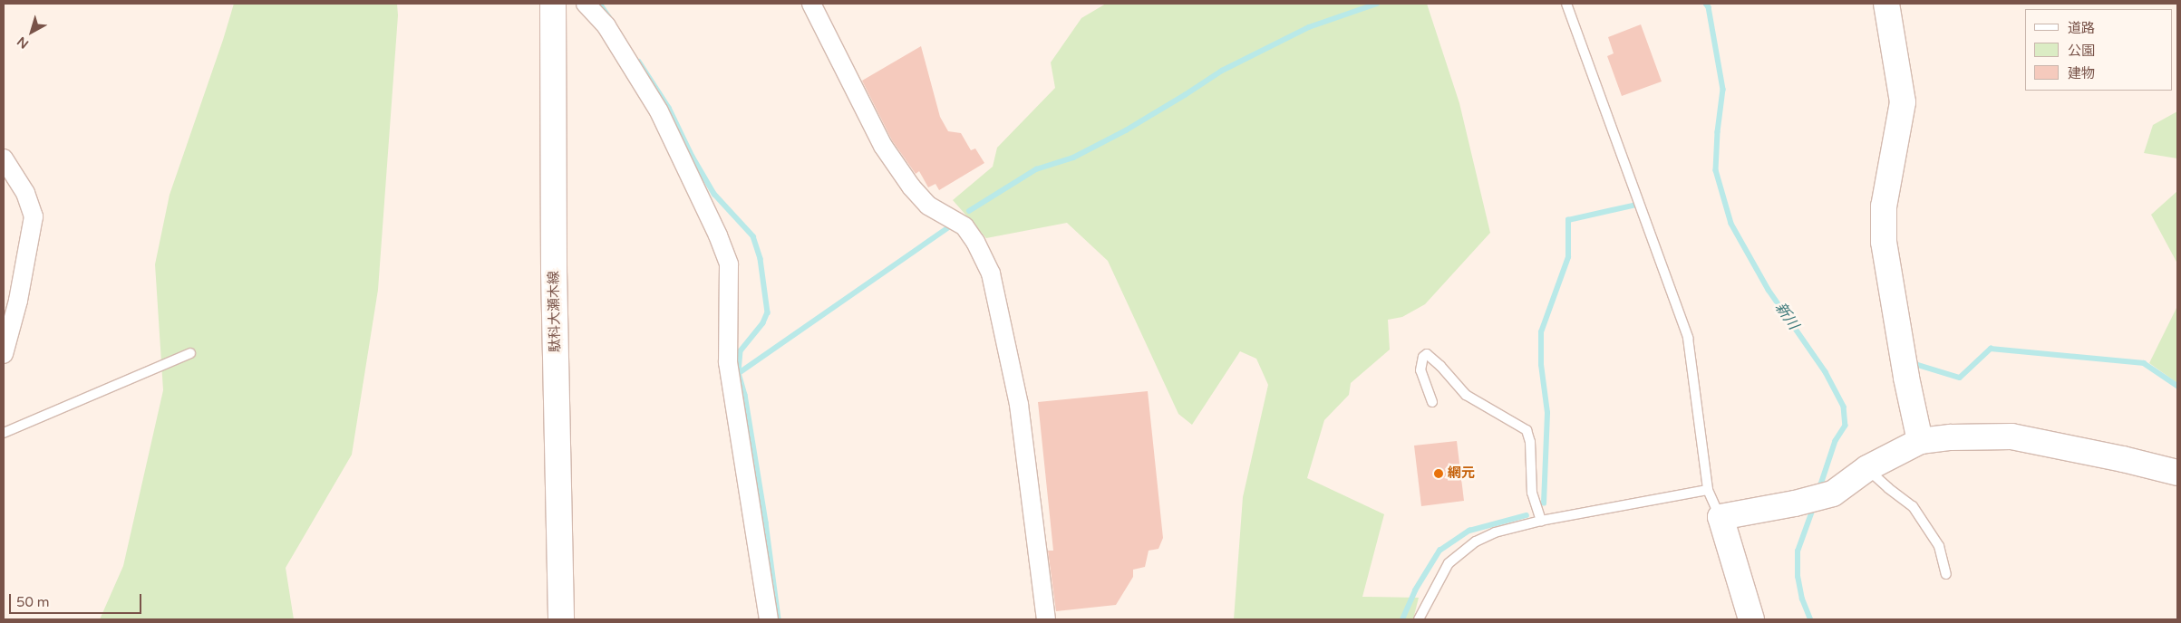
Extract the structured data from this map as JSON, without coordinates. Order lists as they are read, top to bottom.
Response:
{
  "streets": {
    "street": ["駄科大瀬木線"]
  },
  "water": ["新川"],
  "places": ["網元"],
  "legend": ["道路", "公園", "建物"],
  "scale_bar": "50 m",
  "north": "bottom left"
}
